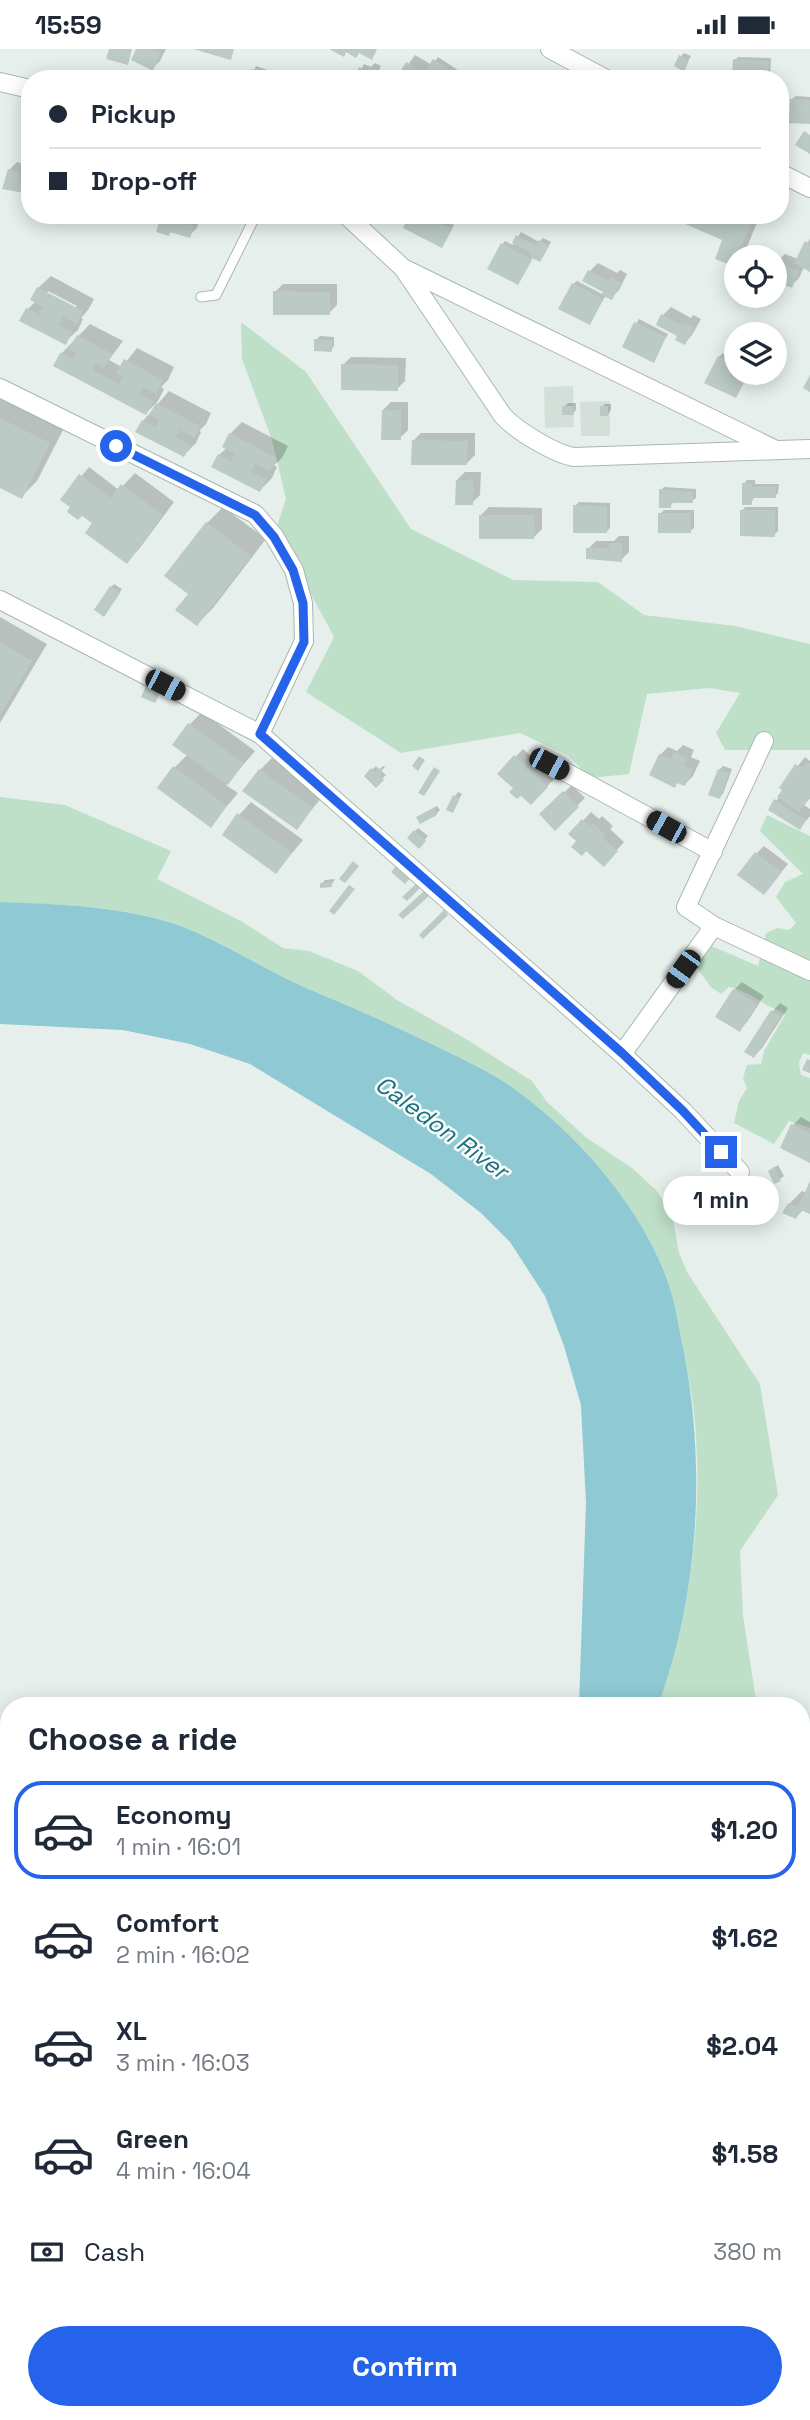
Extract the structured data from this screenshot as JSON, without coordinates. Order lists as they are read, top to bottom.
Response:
{
  "water": ["Caledon River"],
  "page": {
    "status": "15:59",
    "banner": ["Pickup", "Drop-off"],
    "bubble": "1 min",
    "heading": "Choose a ride",
    "list": [
      {
        "name": "Economy",
        "note": "1 min · 16:01",
        "value": "$1.20"
      },
      {
        "name": "Comfort",
        "note": "2 min · 16:02",
        "value": "$1.62"
      },
      {
        "name": "XL",
        "note": "3 min · 16:03",
        "value": "$2.04"
      },
      {
        "name": "Green",
        "note": "4 min · 16:04",
        "value": "$1.58"
      }
    ],
    "pay": ["Cash", "380 m"],
    "buttons": "Confirm"
  }
}
